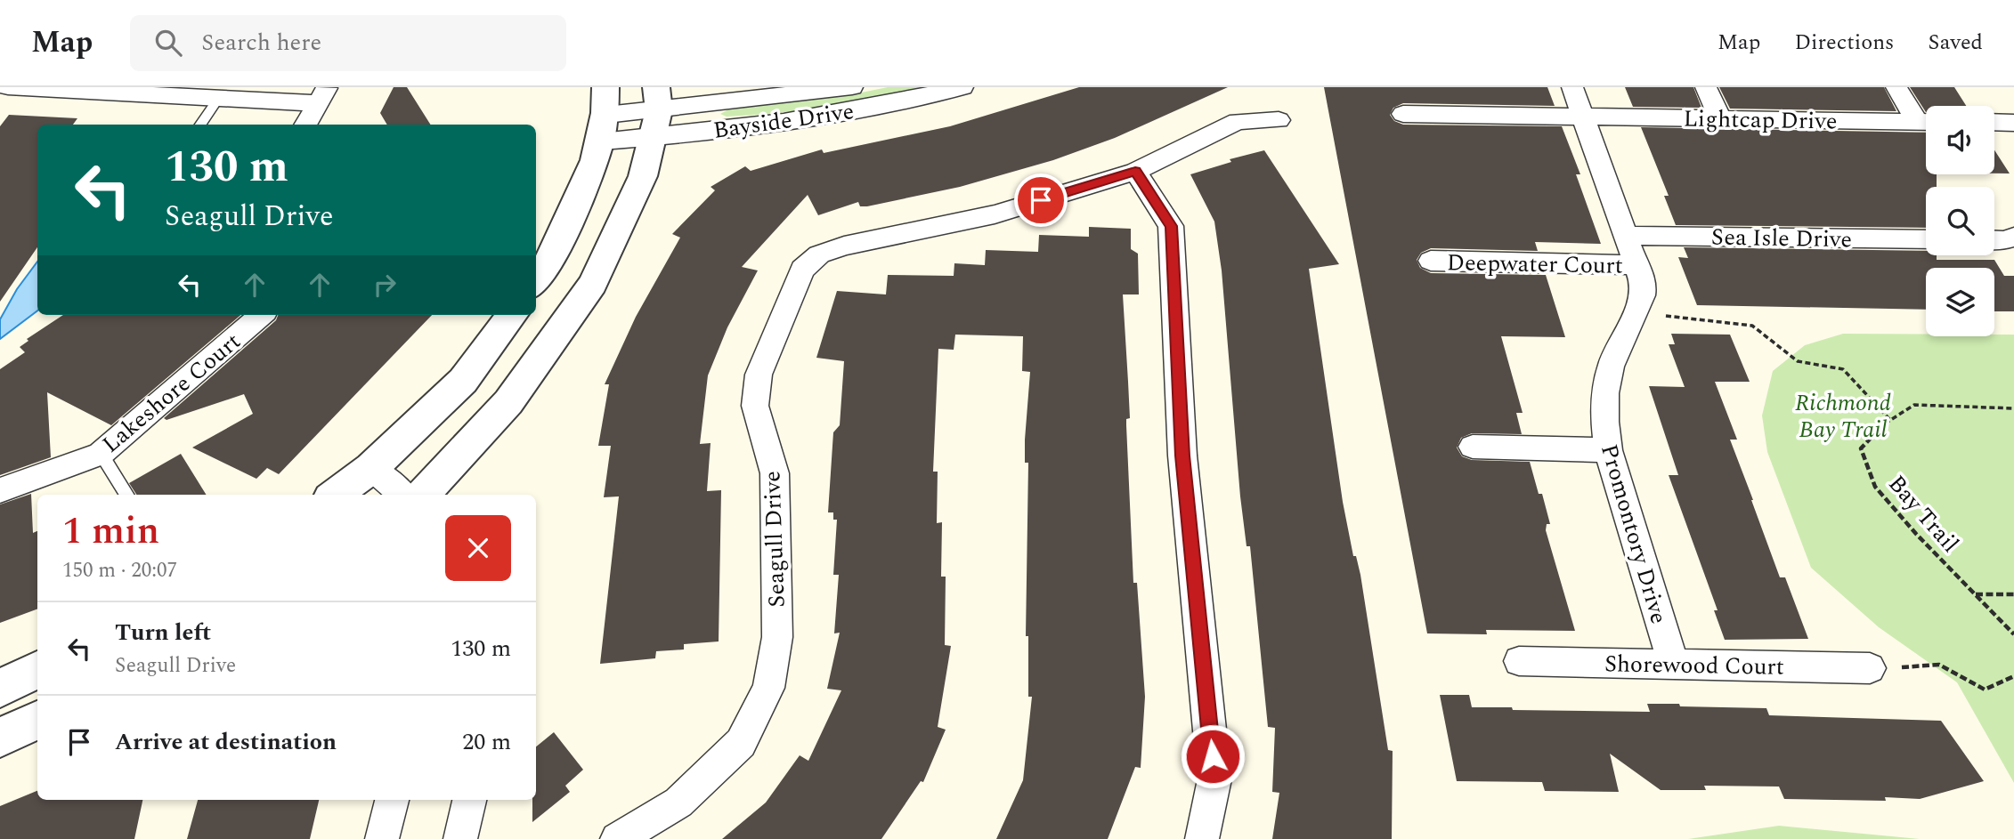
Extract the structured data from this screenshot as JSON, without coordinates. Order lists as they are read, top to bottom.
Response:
{
  "streets": {
    "street": [
      "Lightcap Drive",
      "Bayside Drive",
      "Sea Isle Drive",
      "Deepwater Court",
      "Lakeshore Court",
      "Promontory Drive",
      "Seagull Drive",
      "Shorewood Court"
    ],
    "path": ["Bay Trail"]
  },
  "crossings": [
    ["Lightcap Drive", "Promontory Drive"],
    ["Sea Isle Drive", "Promontory Drive"],
    ["Deepwater Court", "Promontory Drive"],
    ["Promontory Drive", "Shorewood Court"]
  ],
  "parks": ["Richmond Bay Trail"],
  "page": {
    "header": "Map",
    "search": "Search here",
    "nav": ["Map", "Directions", "Saved"],
    "turn": ["130 m", "Seagull Drive"],
    "heading": ["1 min", "150 m · 20:07"],
    "list": [
      {
        "name": "Turn left",
        "note": "Seagull Drive",
        "value": "130 m"
      },
      {
        "name": "Arrive at destination",
        "value": "20 m"
      }
    ]
  }
}
